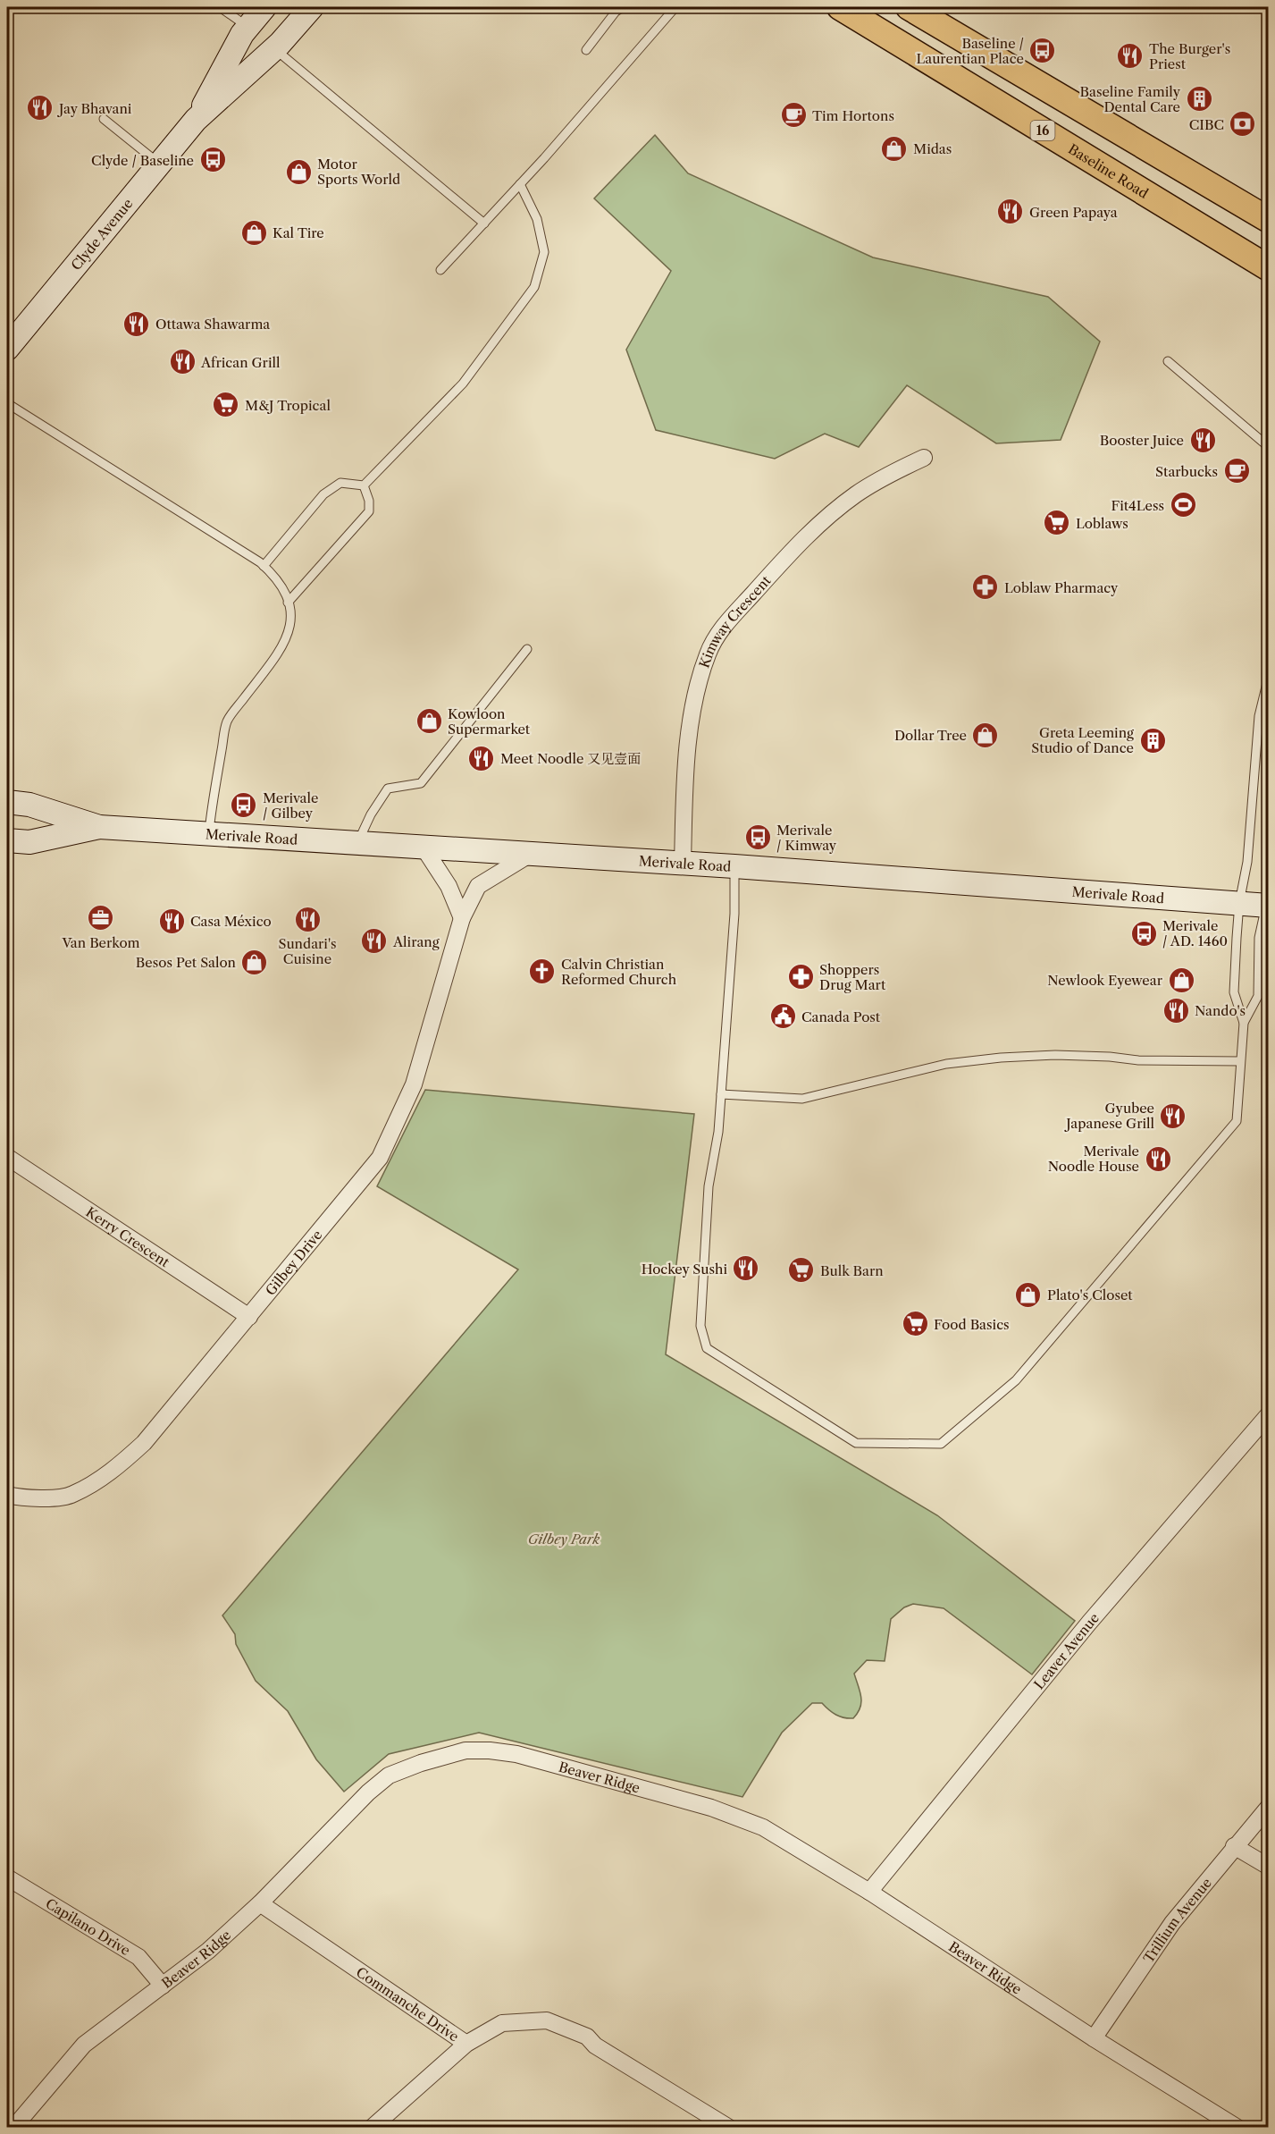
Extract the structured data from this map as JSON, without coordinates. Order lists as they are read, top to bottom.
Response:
{
  "streets": {
    "main road": [
      "16",
      "Baseline Road",
      "Clyde Avenue",
      "Merivale Road"
    ],
    "street": [
      "Kimway Crescent",
      "Kerry Crescent",
      "Gilbey Drive",
      "Leaver Avenue",
      "Beaver Ridge",
      "Trillium Avenue",
      "Capilano Drive",
      "Commanche Drive"
    ]
  },
  "crossings": [
    ["Kimway Crescent", "Merivale Road"],
    ["Merivale Road", "Gilbey Drive"],
    ["Kerry Crescent", "Gilbey Drive"],
    ["Leaver Avenue", "Beaver Ridge"],
    ["Beaver Ridge", "Trillium Avenue"],
    ["Beaver Ridge", "Capilano Drive"],
    ["Beaver Ridge", "Commanche Drive"]
  ],
  "parks": ["Gilbey Park"],
  "places": {
    "bus stop": [
      "Baseline / Laurentian Place",
      "Clyde / Baseline",
      "Merivale / Gilbey",
      "Merivale / Kimway",
      "Merivale / AD. 1460"
    ],
    "restaurant": [
      "The Burger's Priest",
      "Jay Bhavani",
      "Green Papaya",
      "Ottawa Shawarma",
      "African Grill",
      "Booster Juice",
      "Meet Noodle 又见壹面",
      "Sundari's Cuisine",
      "Casa México",
      "Alirang",
      "Nando's",
      "Gyubee Japanese Grill",
      "Merivale Noodle House",
      "Hockey Sushi"
    ],
    "building": ["Baseline Family Dental Care", "Greta Leeming Studio of Dance"],
    "cafe": ["Tim Hortons", "Starbucks"],
    "bank": ["CIBC"],
    "shop": [
      "Midas",
      "Motor Sports World",
      "Kal Tire",
      "Kowloon Supermarket",
      "Dollar Tree",
      "Besos Pet Salon",
      "Newlook Eyewear",
      "Plato's Closet"
    ],
    "supermarket": [
      "M&J Tropical",
      "Loblaws",
      "Bulk Barn",
      "Food Basics"
    ],
    "sports": ["Fit4Less"],
    "pharmacy": ["Loblaw Pharmacy", "Shoppers Drug Mart"],
    "office": ["Van Berkom"],
    "church": ["Calvin Christian Reformed Church"],
    "public building": ["Canada Post"]
  }
}
